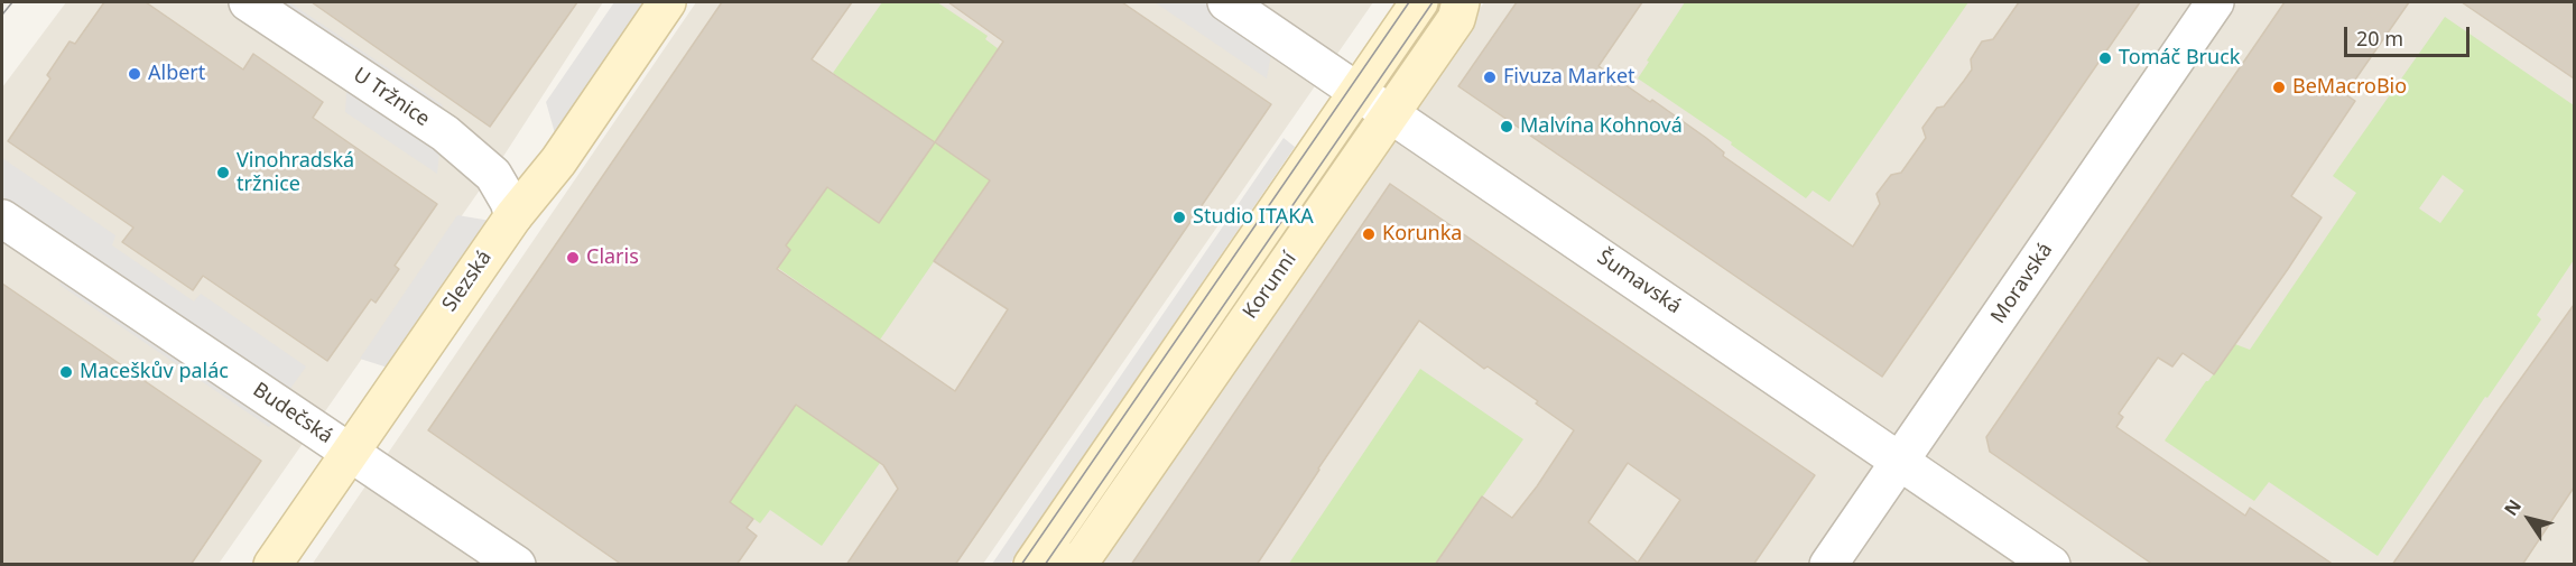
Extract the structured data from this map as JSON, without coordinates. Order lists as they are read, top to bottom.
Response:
{
  "streets": {
    "street": [
      "U Tržnice",
      "Slezská",
      "Šumavská",
      "Moravská",
      "Korunní",
      "Budečská"
    ]
  },
  "crossings": [
    ["U Tržnice", "Slezská"],
    ["Slezská", "Budečská"],
    ["Šumavská", "Moravská"],
    ["Šumavská", "Korunní"]
  ],
  "places": [
    "Tomáč Bruck",
    "Albert",
    "Fivuza Market",
    "BeMacroBio",
    "Malvína Kohnová",
    "Vinohradská tržnice",
    "Studio ITAKA",
    "Korunka",
    "Claris",
    "Maceškův palác"
  ],
  "scale_bar": "20 m",
  "north": "top left"
}
